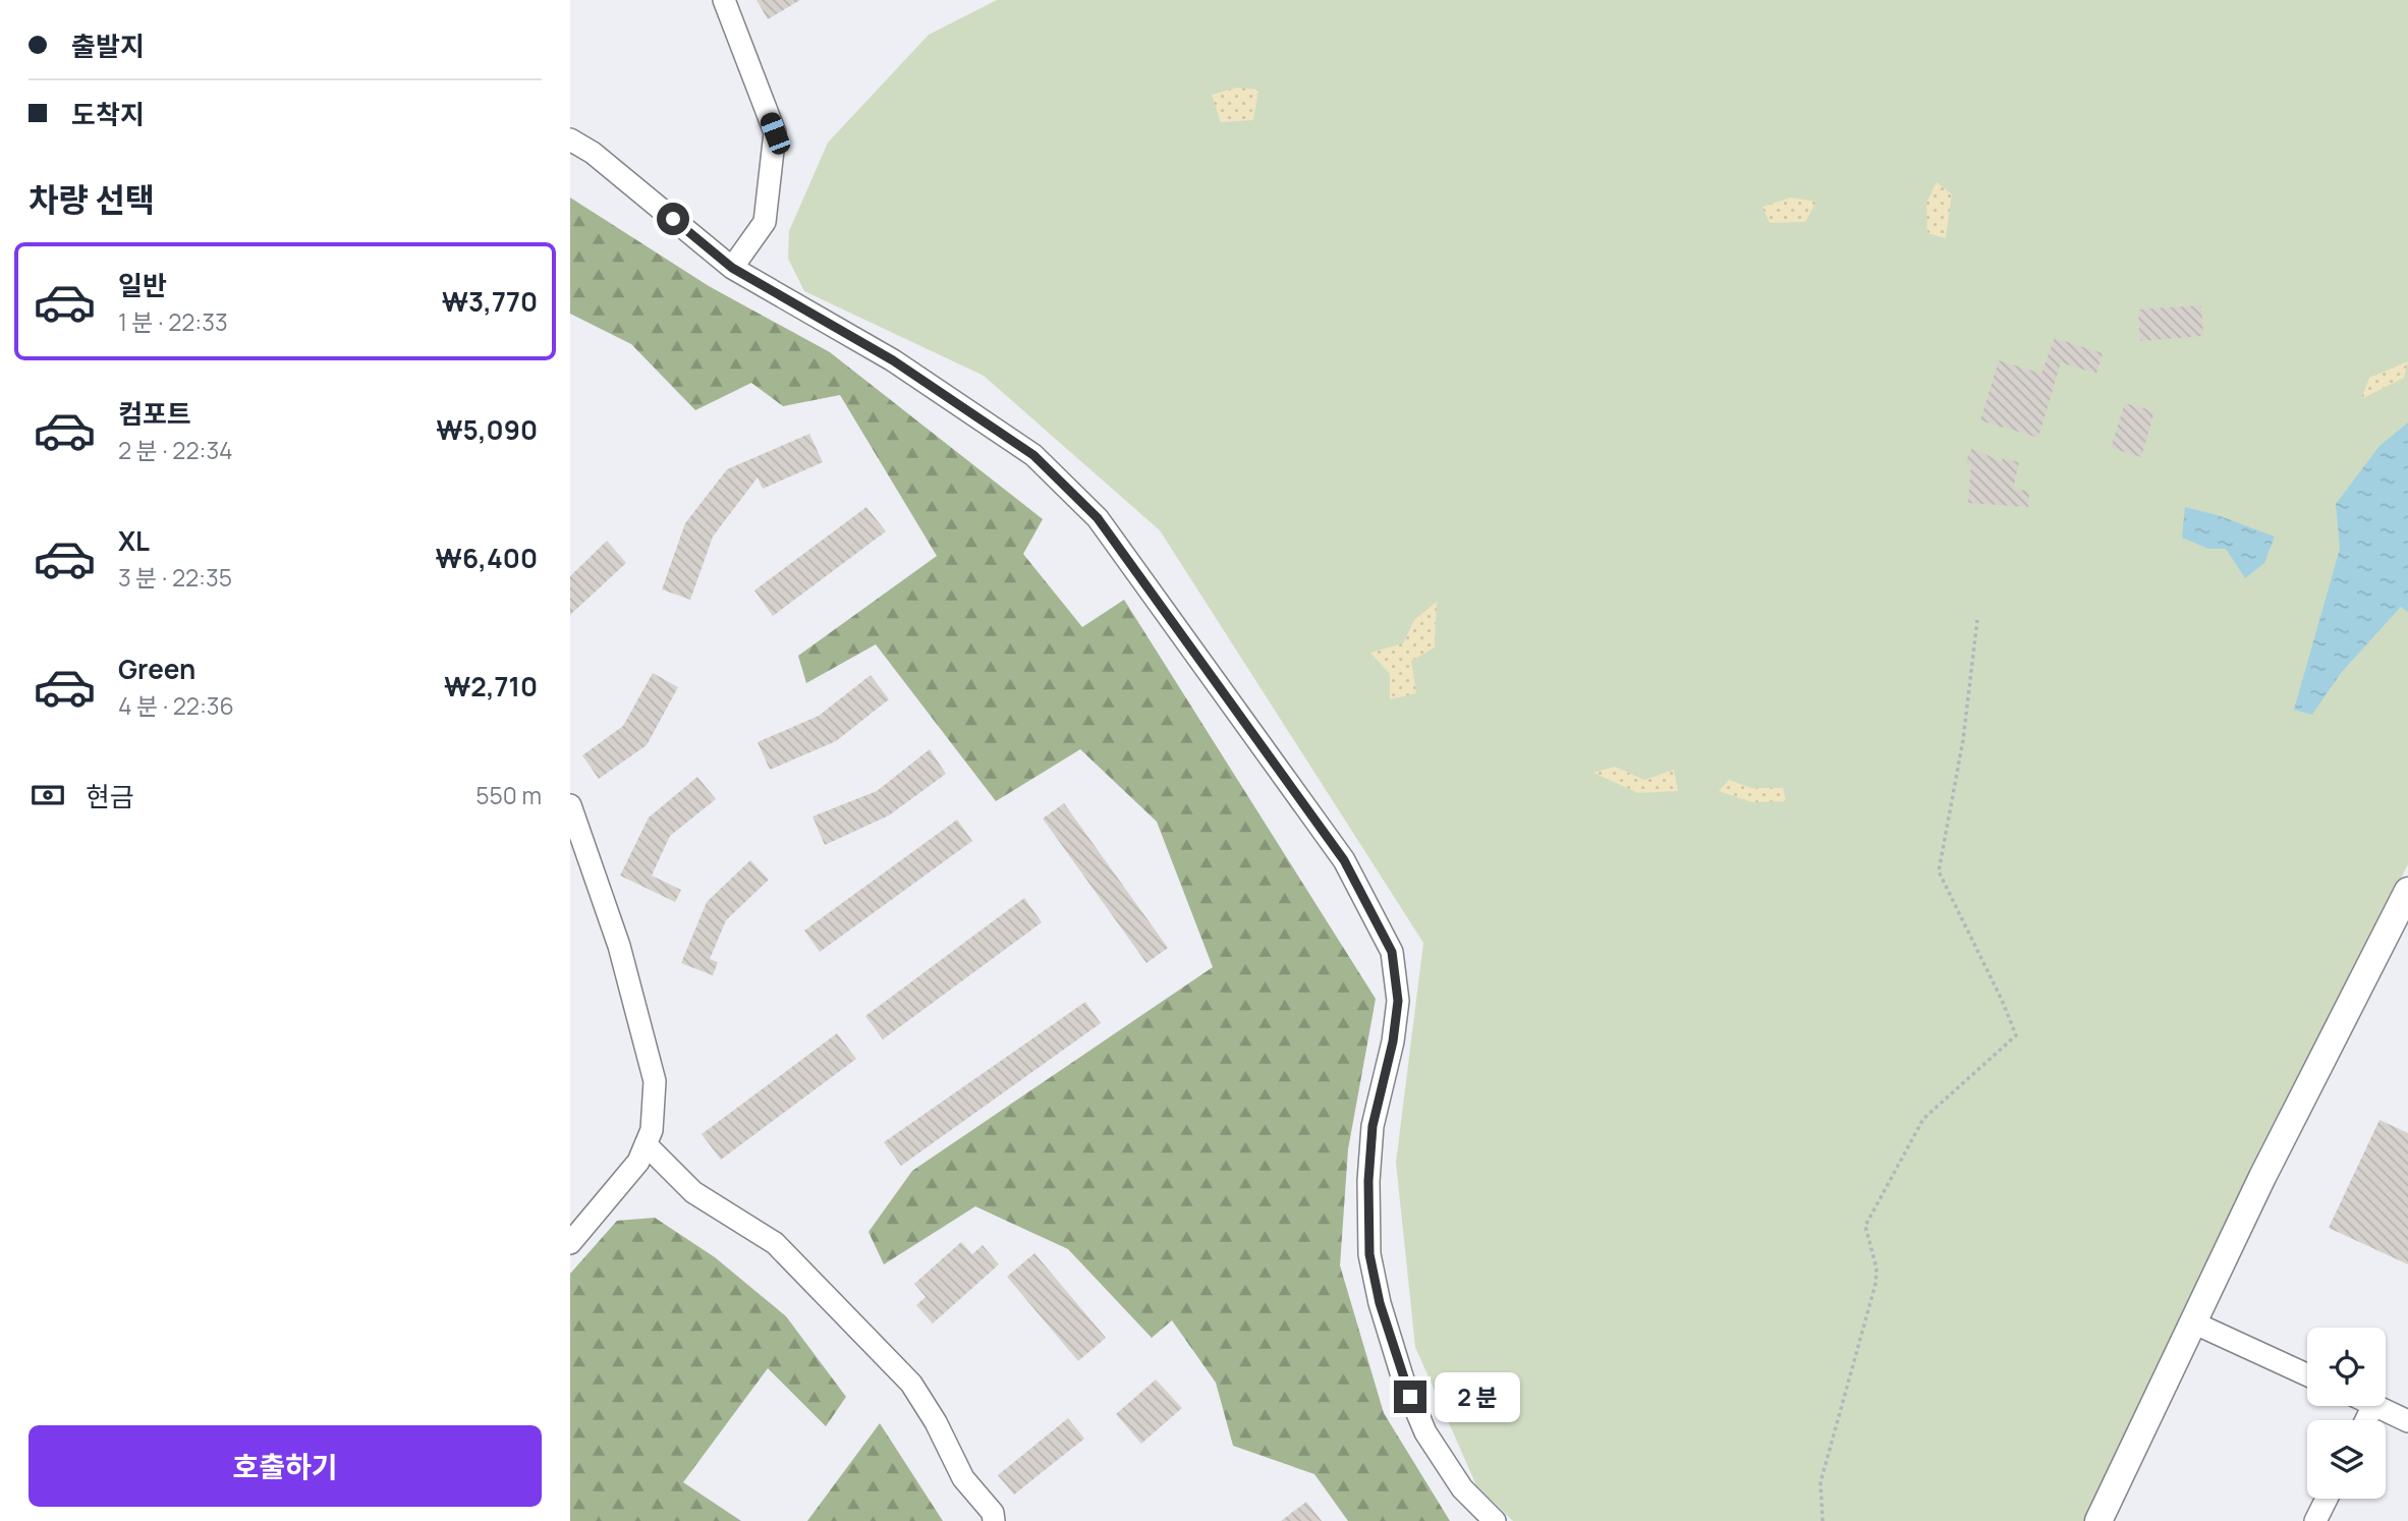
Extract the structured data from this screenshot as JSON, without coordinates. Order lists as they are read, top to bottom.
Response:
{
  "page": {
    "banner": ["출발지", "도착지"],
    "heading": "차량 선택",
    "list": [
      {
        "name": "일반",
        "note": "1 분 · 22:33",
        "value": "₩3,770"
      },
      {
        "name": "컴포트",
        "note": "2 분 · 22:34",
        "value": "₩5,090"
      },
      {
        "name": "XL",
        "note": "3 분 · 22:35",
        "value": "₩6,400"
      },
      {
        "name": "Green",
        "note": "4 분 · 22:36",
        "value": "₩2,710"
      }
    ],
    "pay": ["현금", "550 m"],
    "bubble": "2 분",
    "buttons": "호출하기"
  }
}
